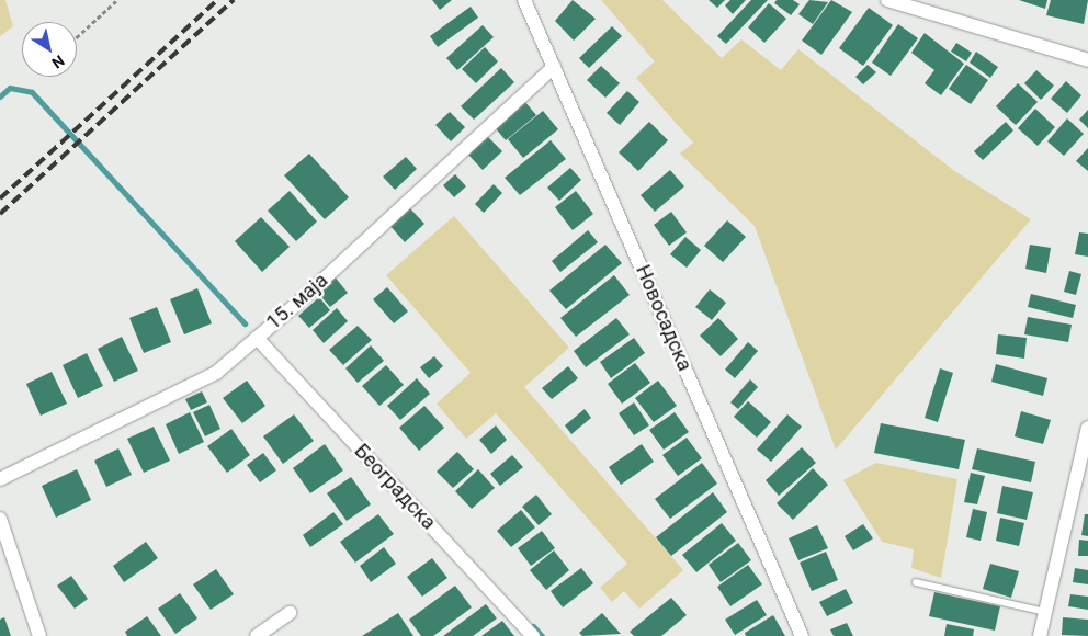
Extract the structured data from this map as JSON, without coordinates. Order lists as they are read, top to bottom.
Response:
{
  "streets": {
    "street": ["15. маја", "Новосадска", "Београдска"]
  },
  "crossings": [
    ["15. маја", "Новосадска"],
    ["15. маја", "Београдска"]
  ],
  "north": "bottom right"
}
